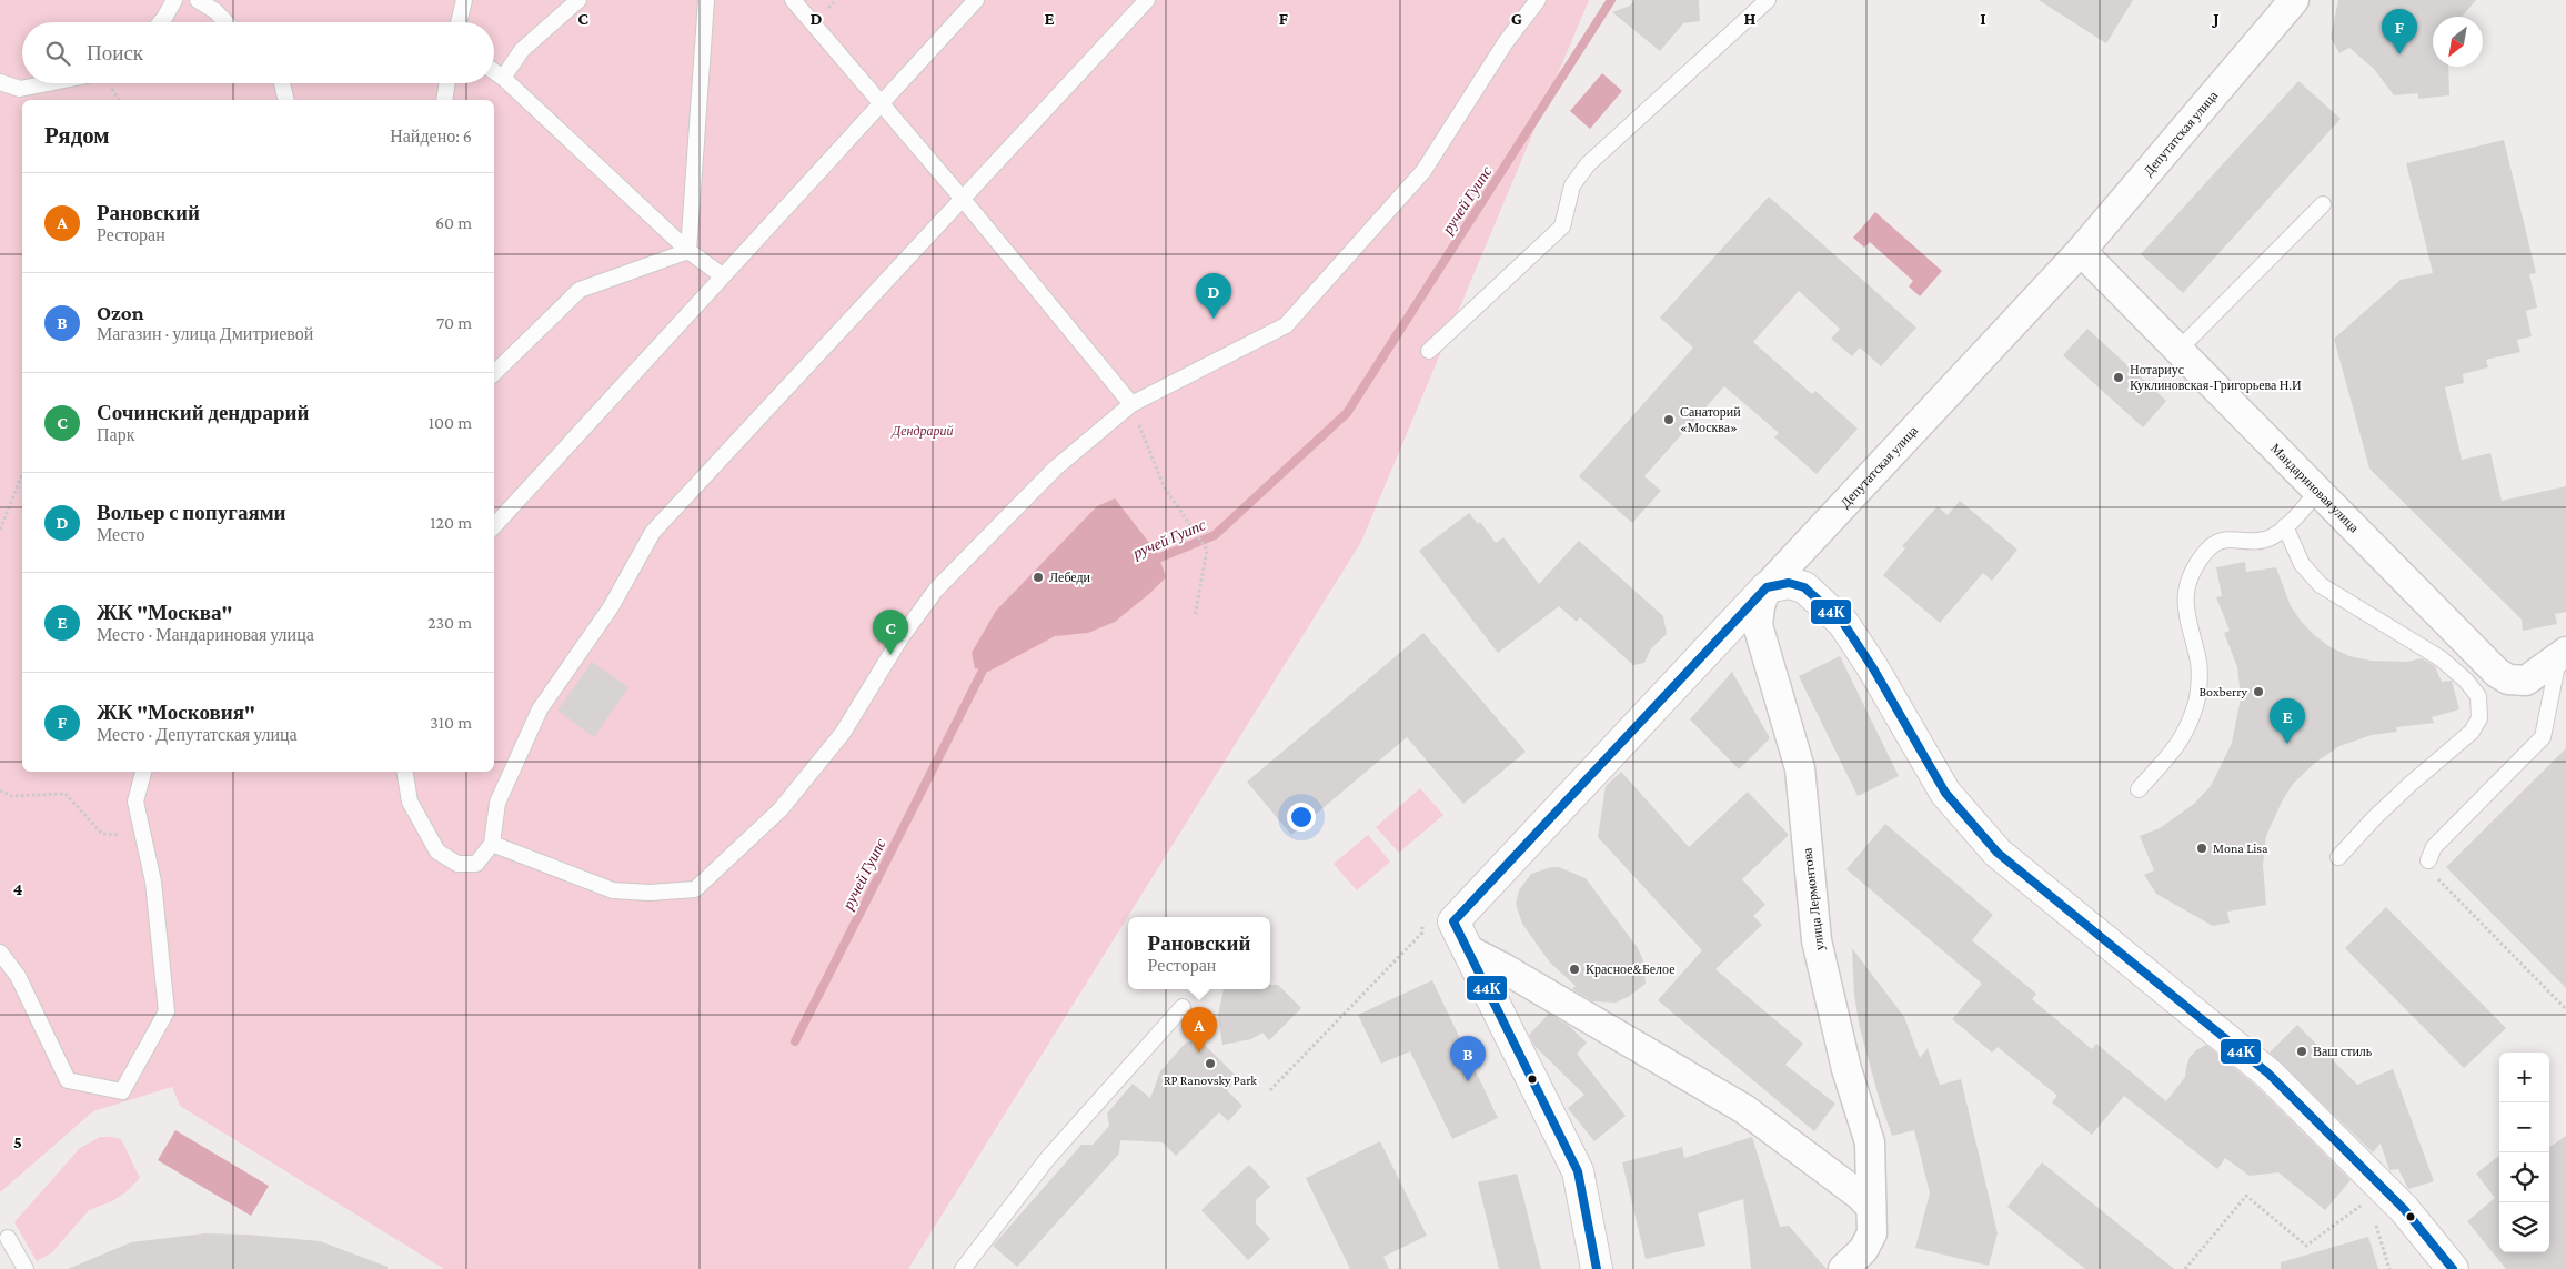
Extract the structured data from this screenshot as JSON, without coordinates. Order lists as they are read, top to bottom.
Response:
{
  "streets": {
    "street": ["Депутатская улица", "Мандариновая улица", "улица Лермонтова"]
  },
  "crossings": [
    ["Депутатская улица", "Мандариновая улица"],
    ["Депутатская улица", "улица Лермонтова"]
  ],
  "water": ["ручей Гуипс"],
  "parks": ["Дендрарий"],
  "places": [
    "Нотариус Куклиновская-Григорьева Н.И",
    "Санаторий «Москва»",
    "Лебеди",
    "Boxberry",
    "Mona Lisa",
    "Красное&Белое",
    "Ваш стиль",
    "RP Ranovsky Park"
  ],
  "lines": ["transit line 44К"],
  "north": "bottom left",
  "page": {
    "pins": [
      "F",
      "D",
      "C",
      "E",
      "A",
      "B"
    ],
    "search": "Поиск",
    "heading": ["Рядом", "Найдено: 6"],
    "list": [
      {
        "mark": "A",
        "name": "Рановский",
        "note": "Ресторан",
        "value": "60 m"
      },
      {
        "mark": "B",
        "name": "Ozon",
        "note": "Магазин · улица Дмитриевой",
        "value": "70 m"
      },
      {
        "mark": "C",
        "name": "Сочинский дендрарий",
        "note": "Парк",
        "value": "100 m"
      },
      {
        "mark": "D",
        "name": "Вольер с попугаями",
        "note": "Место",
        "value": "120 m"
      },
      {
        "mark": "E",
        "name": "ЖК \"Москва\"",
        "note": "Место · Мандариновая улица",
        "value": "230 m"
      },
      {
        "mark": "F",
        "name": "ЖК \"Московия\"",
        "note": "Место · Депутатская улица",
        "value": "310 m"
      }
    ],
    "popup": ["Рановский", "Ресторан"],
    "map_buttons": ["+", "−"]
  },
  "grid": {
    "columns": [
      "C",
      "D",
      "E",
      "F",
      "G",
      "H",
      "I",
      "J"
    ],
    "rows": ["4", "5"]
  }
}
